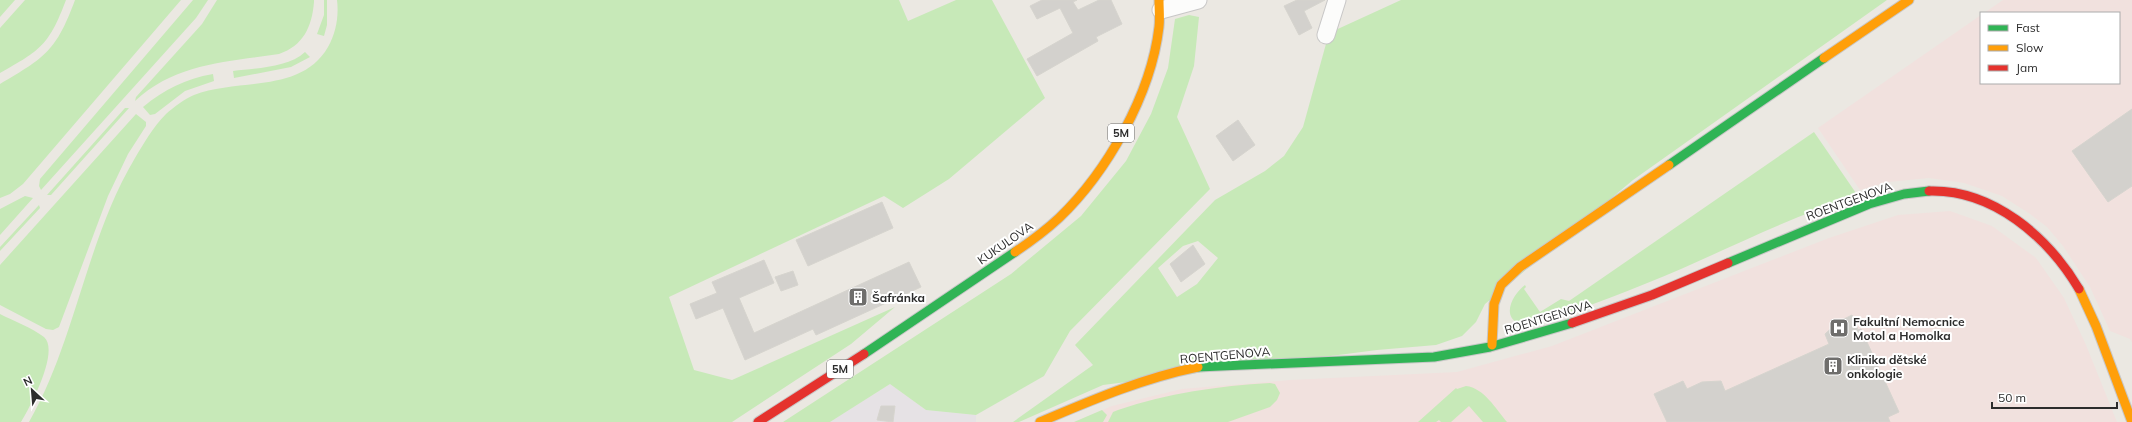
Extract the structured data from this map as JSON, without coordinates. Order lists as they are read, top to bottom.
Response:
{
  "streets": {
    "street": ["5M", "ROENTGENOVA", "KUKULOVA"]
  },
  "places": {
    "building": ["Šafránka", "Klinika dětské onkologie"],
    "hospital": ["Fakultní Nemocnice Motol a Homolka"]
  },
  "legend": ["Fast", "Slow", "Jam"],
  "scale_bar": "50 m",
  "north": "top left"
}
